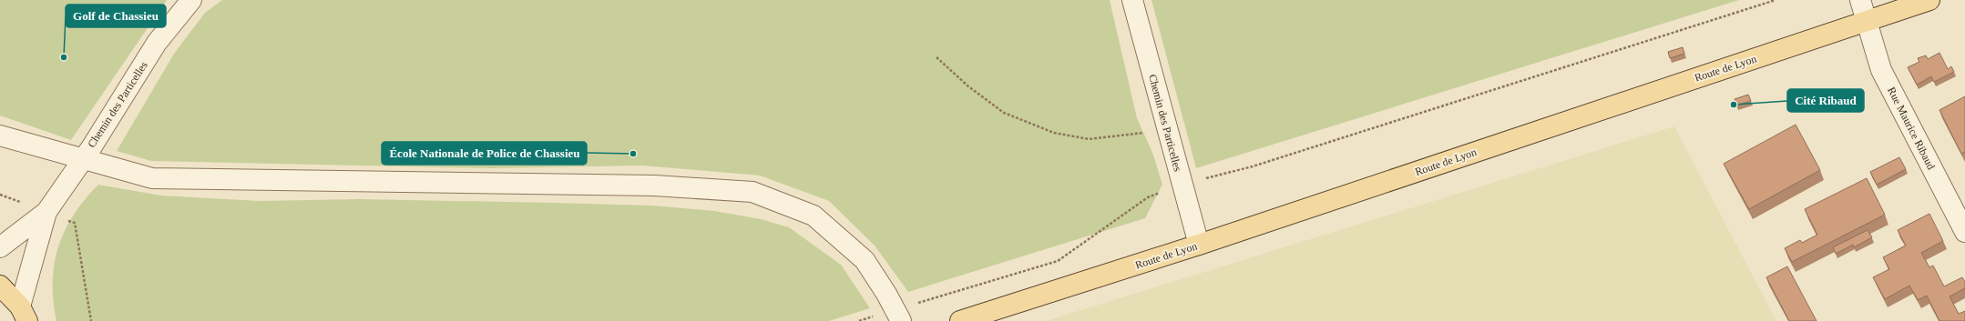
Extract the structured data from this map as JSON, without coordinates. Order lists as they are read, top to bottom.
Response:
{
  "streets": {
    "main road": ["Route de Lyon"],
    "street": ["Chemin des Particelles", "Rue Maurice Ribaud"]
  },
  "crossings": [
    ["Route de Lyon", "Chemin des Particelles"],
    ["Route de Lyon", "Rue Maurice Ribaud"]
  ],
  "places": ["Golf de Chassieu", "Cité Ribaud", "École Nationale de Police de Chassieu"]
}
